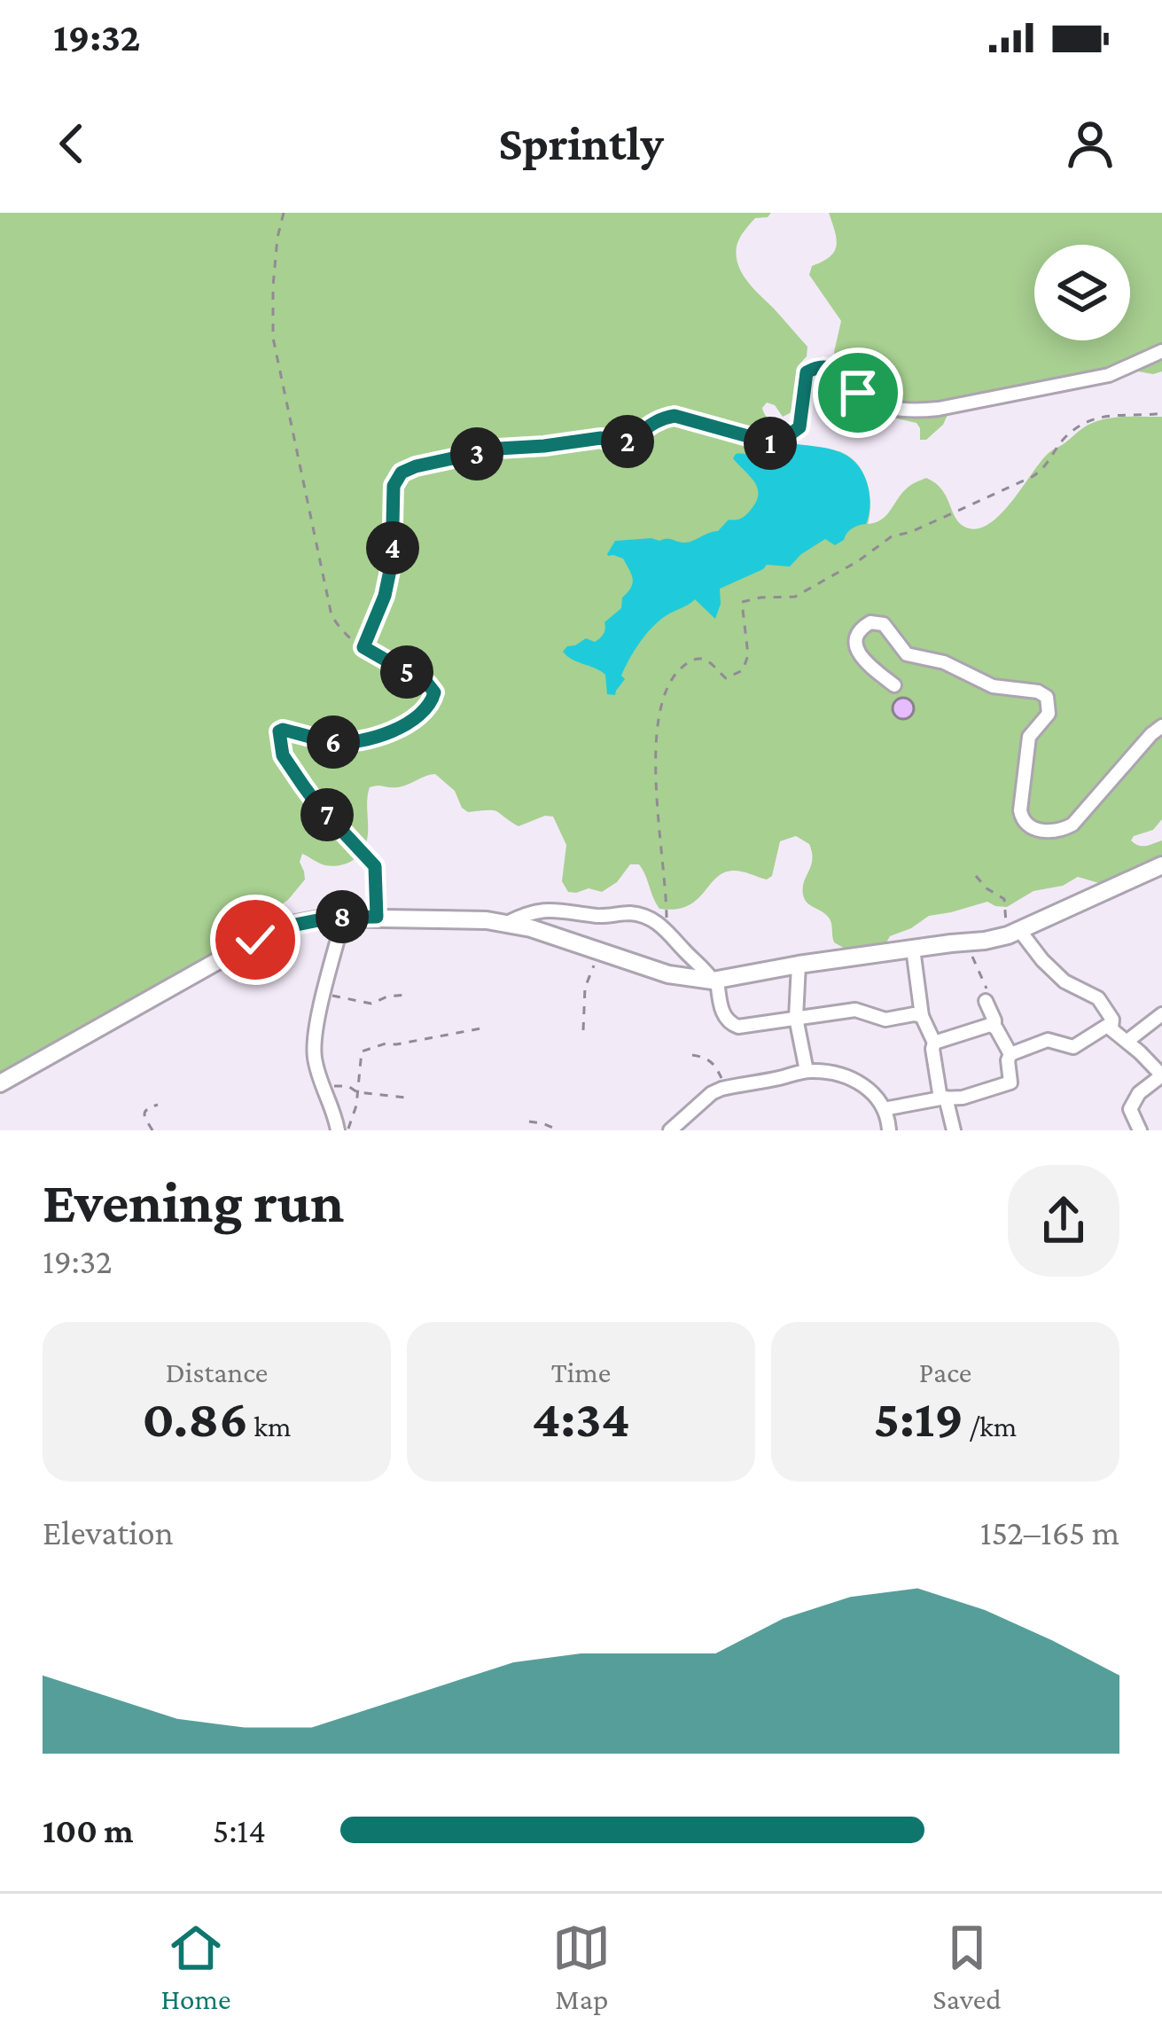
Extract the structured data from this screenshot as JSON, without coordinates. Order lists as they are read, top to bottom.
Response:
{
  "page": {
    "status": "19:32",
    "header": "Sprintly",
    "pins": [
      "2",
      "1",
      "3",
      "4",
      "5",
      "6",
      "7",
      "8"
    ],
    "heading": ["Evening run", "19:32"],
    "stats": [
      ["Distance", "0.86 km"],
      ["Time", "4:34"],
      ["Pace", "5:19 /km"]
    ],
    "chart": ["Elevation", "152–165 m"],
    "list": [
      {
        "name": "100 m",
        "note": "5:14"
      }
    ],
    "tabs": ["Home", "Map", "Saved"]
  }
}
